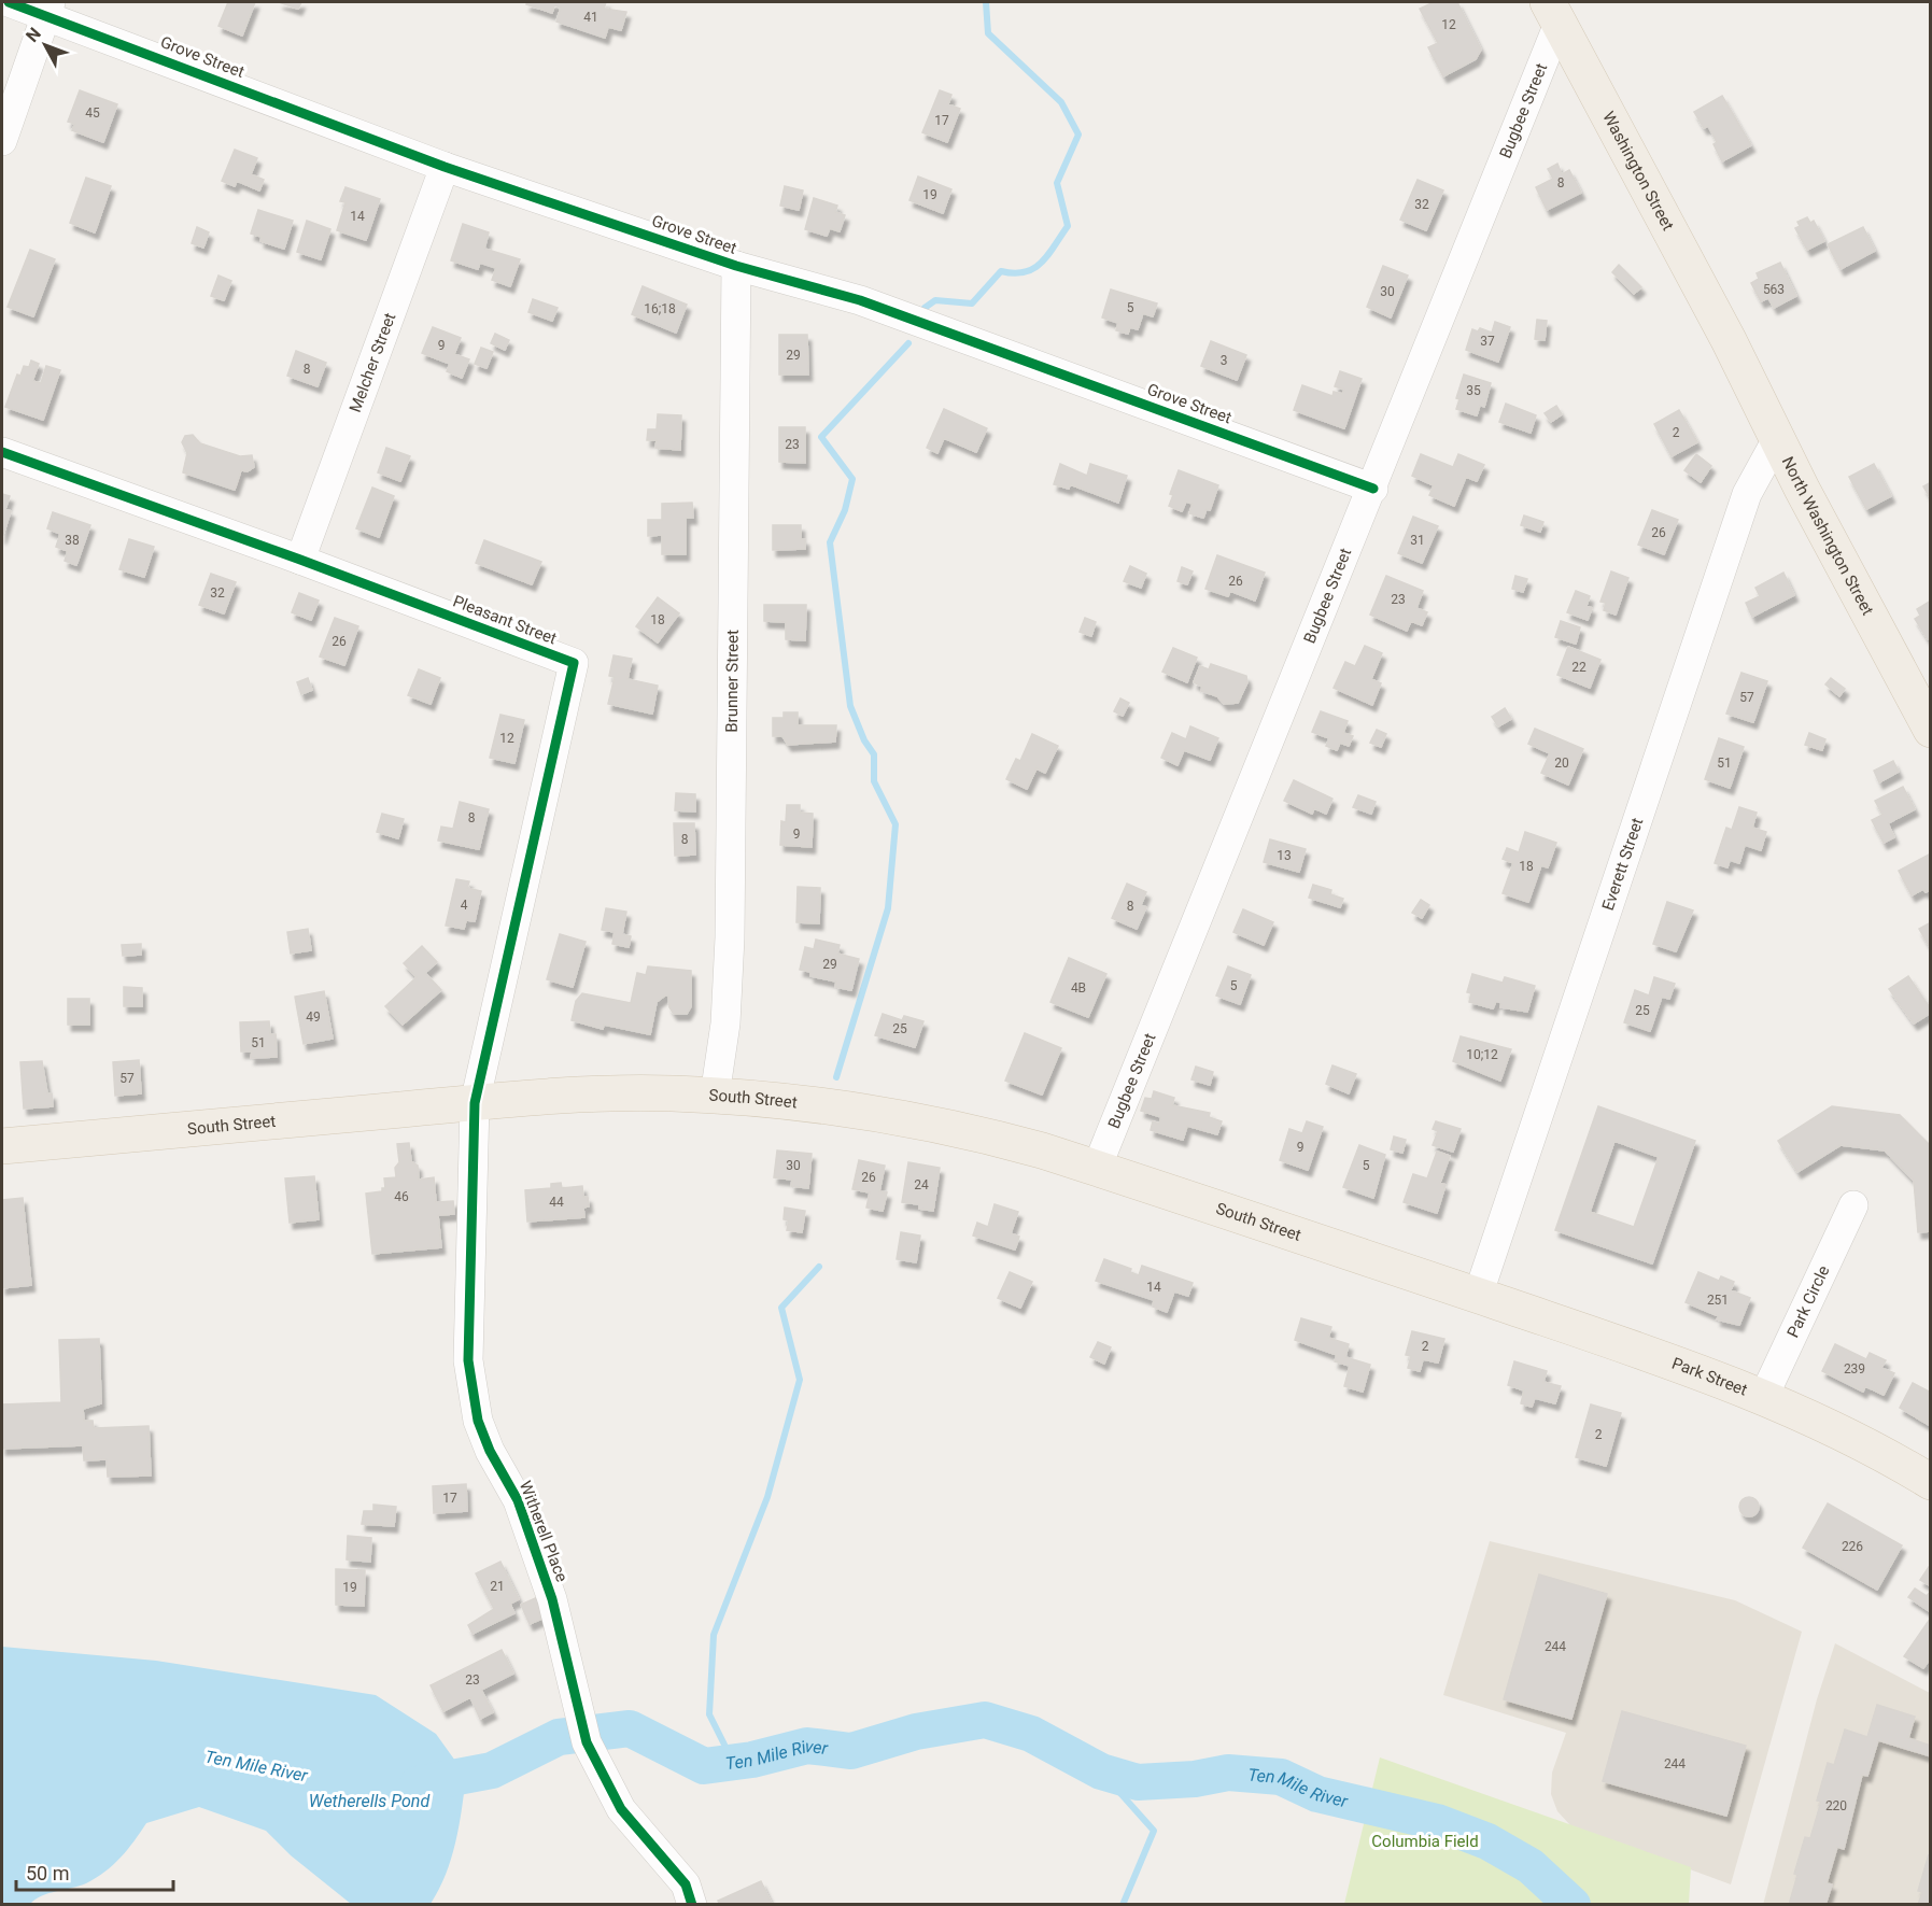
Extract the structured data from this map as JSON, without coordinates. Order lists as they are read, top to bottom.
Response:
{
  "streets": {
    "main road": [
      "Washington Street",
      "North Washington Street",
      "South Street",
      "Park Street"
    ],
    "street": [
      "Grove Street",
      "Bugbee Street",
      "Melcher Street",
      "Pleasant Street",
      "Brunner Street",
      "Everett Street",
      "Park Circle",
      "Witherell Place"
    ]
  },
  "crossings": [
    ["Grove Street", "Bugbee Street"],
    ["Grove Street", "Melcher Street"],
    ["Grove Street", "Brunner Street"],
    ["Bugbee Street", "Washington Street"],
    ["Bugbee Street", "South Street"],
    ["Washington Street", "North Washington Street"],
    ["Melcher Street", "Pleasant Street"],
    ["North Washington Street", "Everett Street"],
    ["Pleasant Street", "South Street"],
    ["Pleasant Street", "Witherell Place"],
    ["Brunner Street", "South Street"],
    ["Everett Street", "South Street"],
    ["Everett Street", "Park Street"],
    ["South Street", "Park Street"],
    ["South Street", "Witherell Place"],
    ["Park Circle", "Park Street"]
  ],
  "water": ["Ten Mile River", "Wetherells Pond"],
  "parks": ["Columbia Field"],
  "house_numbers": [
    "41",
    "12",
    "45",
    "17",
    "8",
    "19",
    "32",
    "14",
    "563",
    "30",
    "5",
    "16;18",
    "37",
    "9",
    "29",
    "3",
    "8",
    "35",
    "2",
    "23",
    "26",
    "38",
    "31",
    "26",
    "32",
    "23",
    "18",
    "26",
    "22",
    "57",
    "12",
    "20",
    "51",
    "8",
    "9",
    "8",
    "13",
    "18",
    "4",
    "8",
    "29",
    "5",
    "4B",
    "25",
    "49",
    "25",
    "51",
    "10;12",
    "57",
    "9",
    "30",
    "5",
    "26",
    "24",
    "46",
    "44",
    "14",
    "251",
    "2",
    "239",
    "2",
    "17",
    "226",
    "21",
    "19",
    "244",
    "23",
    "244",
    "220"
  ],
  "scale_bar": "50 m",
  "north": "top left"
}
